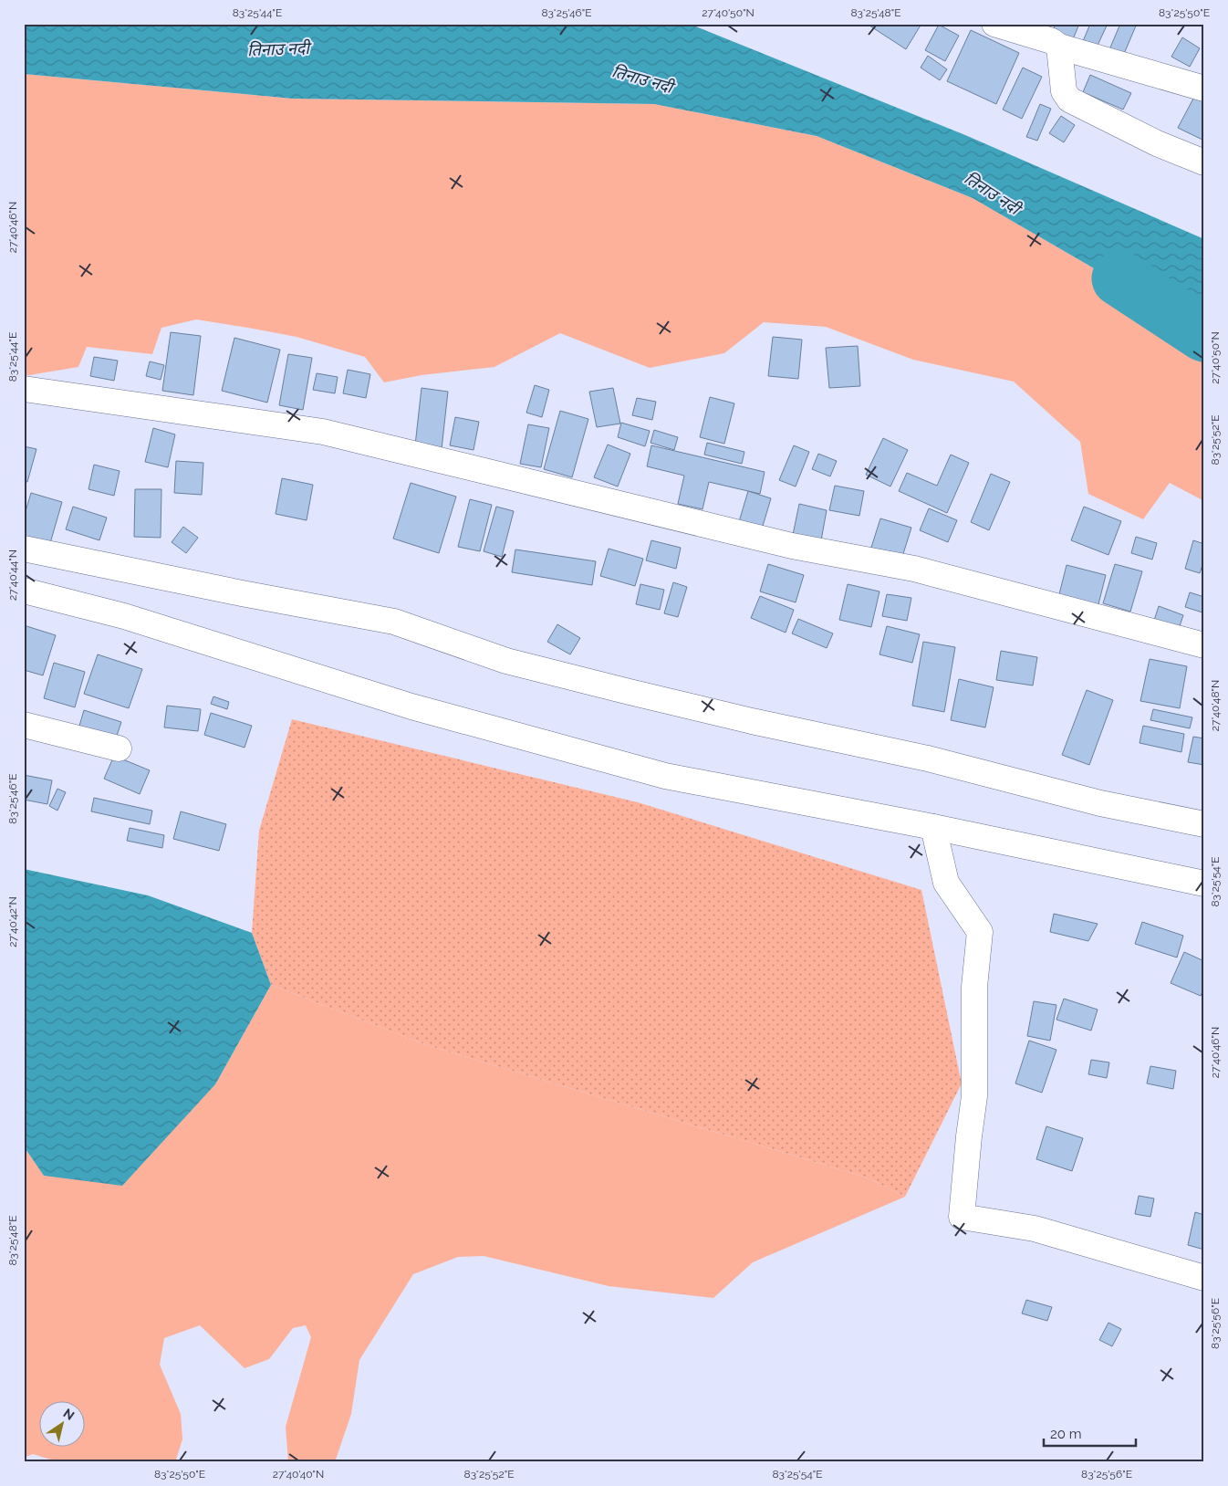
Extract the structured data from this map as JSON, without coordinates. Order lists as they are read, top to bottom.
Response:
{
  "water": ["तिनाउ नदी"],
  "scale_bar": "20 m",
  "north": "top right",
  "coordinates": [
    "83°25'44\"E",
    "83°25'46\"E",
    "27°40'50\"N",
    "83°25'48\"E",
    "83°25'50\"E",
    "27°40'46\"N",
    "83°25'52\"E",
    "27°40'44\"N",
    "27°40'48\"N",
    "83°25'54\"E",
    "27°40'42\"N",
    "83°25'56\"E",
    "27°40'40\"N"
  ]
}
